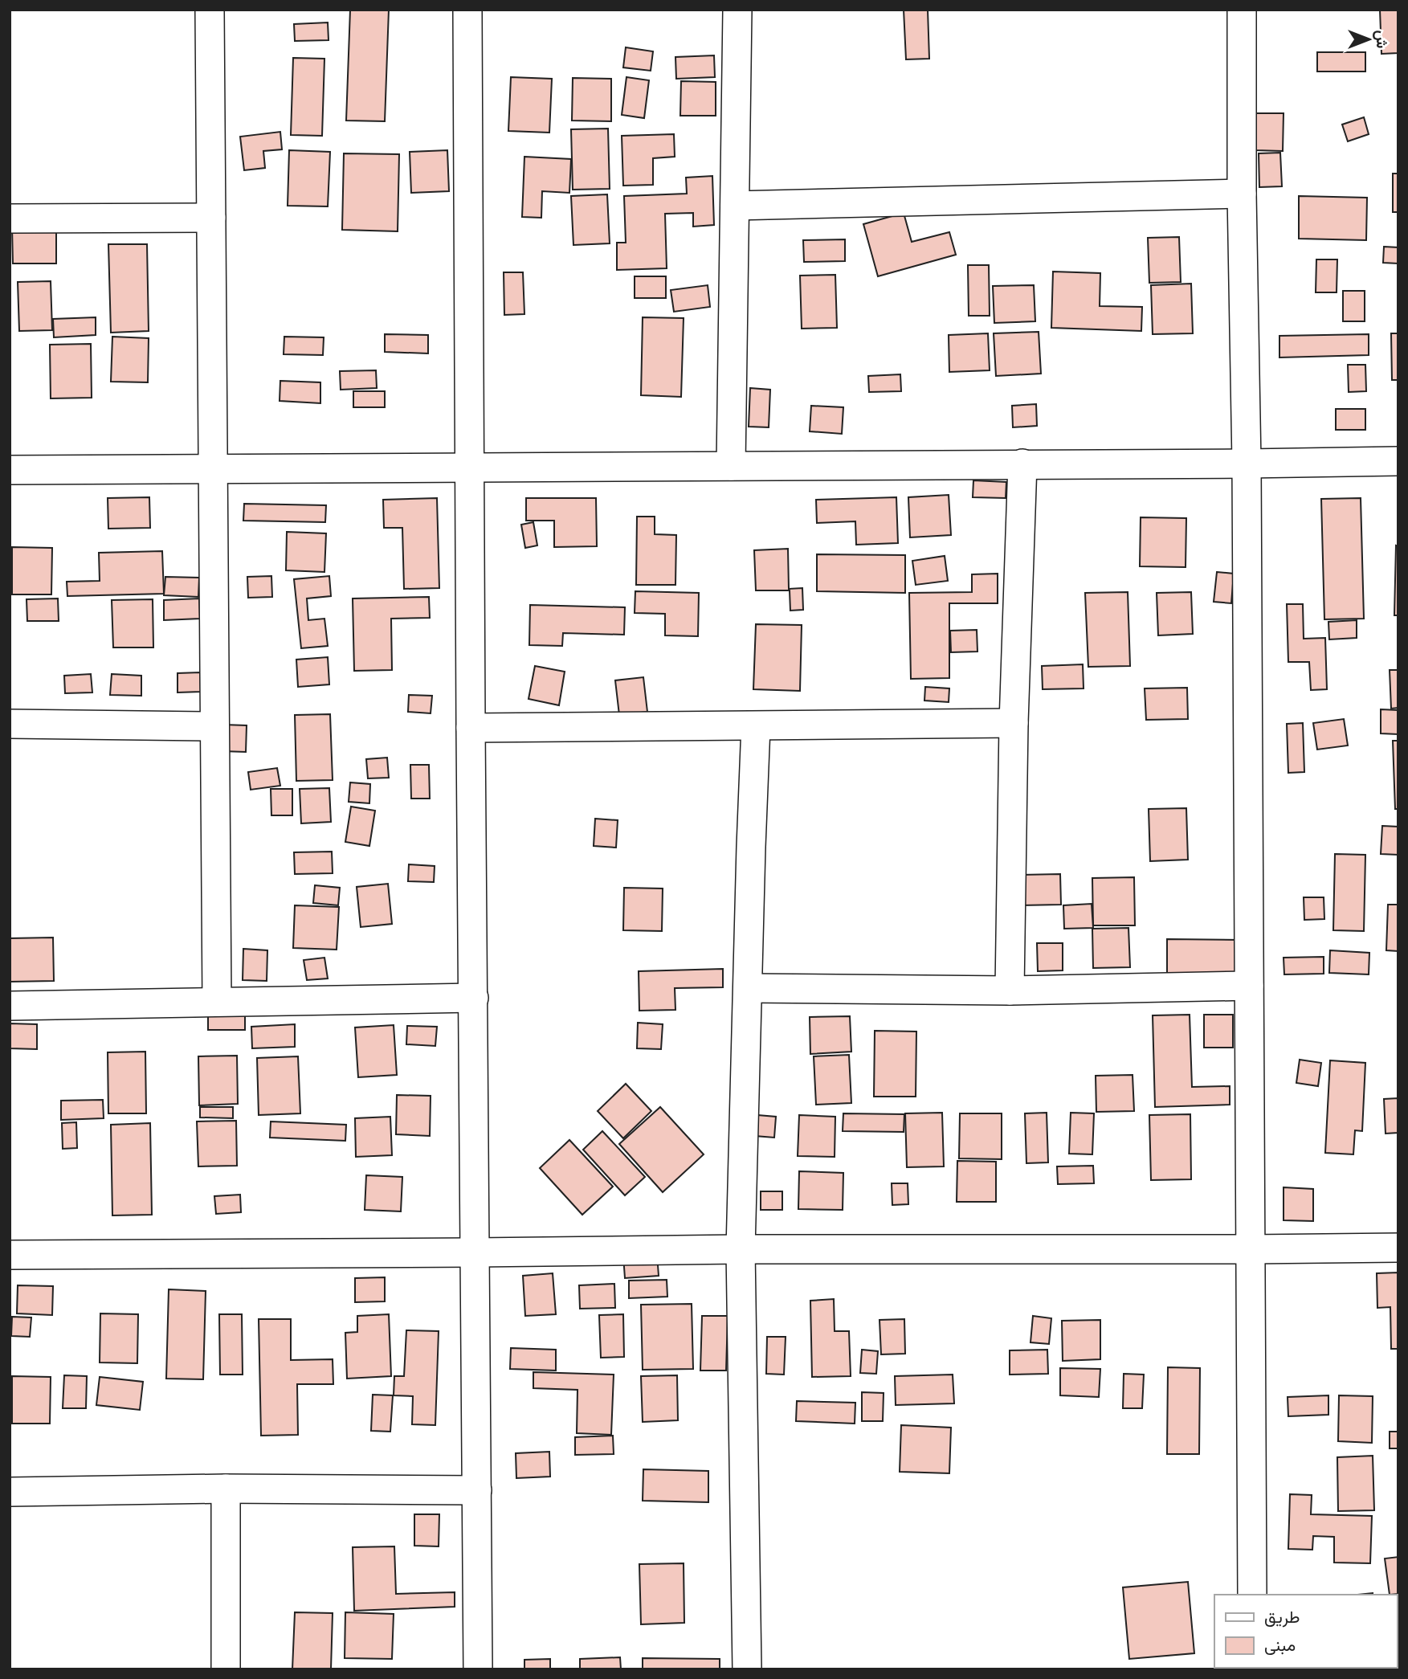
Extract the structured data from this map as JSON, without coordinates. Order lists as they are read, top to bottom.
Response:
{
  "legend": ["طريق", "مبنى"],
  "north": "right"
}
